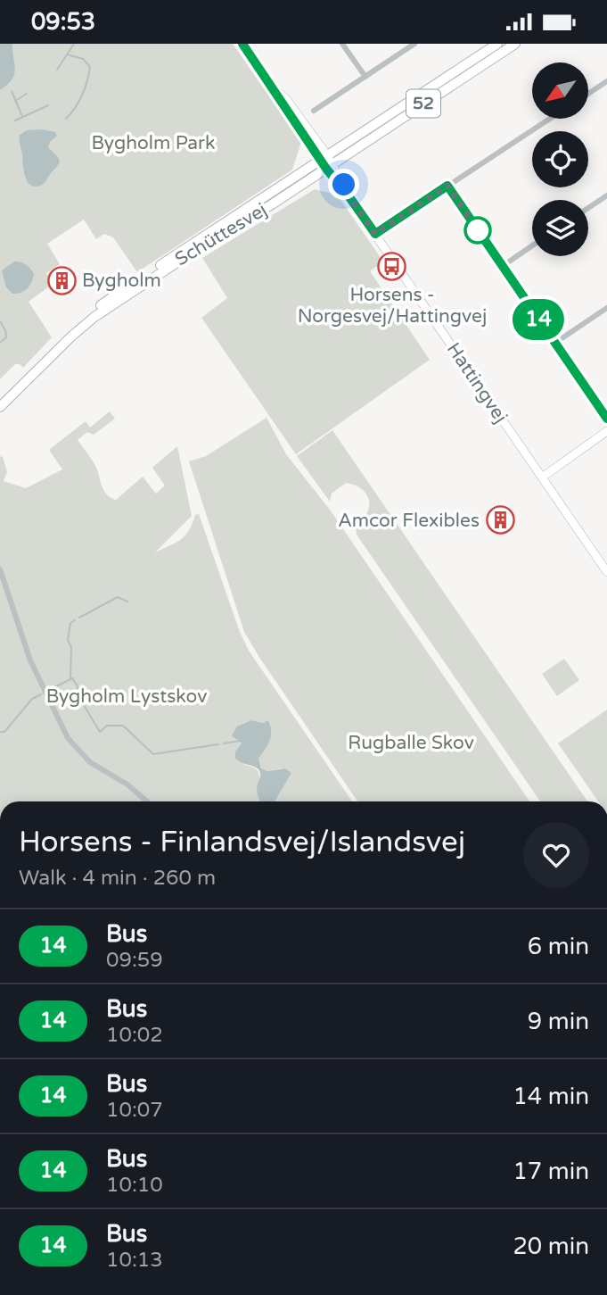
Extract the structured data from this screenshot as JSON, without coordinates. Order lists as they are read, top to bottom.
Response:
{
  "streets": {
    "main road": ["52", "Schüttesvej"],
    "street": ["Hattingvej"]
  },
  "crossings": [
    ["52", "Schüttesvej"],
    ["52", "Hattingvej"],
    ["Schüttesvej", "Hattingvej"]
  ],
  "parks": ["Bygholm Park", "Bygholm Lystskov", "Rugballe Skov"],
  "places": {
    "bus stop": ["Horsens - Norgesvej/Hattingvej"],
    "building": ["Bygholm", "Amcor Flexibles"]
  },
  "lines": ["bus line 14"],
  "north": "bottom left",
  "page": {
    "status": "09:53",
    "on_map": "14",
    "heading": ["Horsens - Finlandsvej/Islandsvej", "Walk · 4 min · 260 m"],
    "list": [
      {
        "mark": "14",
        "name": "Bus",
        "note": "09:59",
        "value": "6 min"
      },
      {
        "mark": "14",
        "name": "Bus",
        "note": "10:02",
        "value": "9 min"
      },
      {
        "mark": "14",
        "name": "Bus",
        "note": "10:07",
        "value": "14 min"
      },
      {
        "mark": "14",
        "name": "Bus",
        "note": "10:10",
        "value": "17 min"
      },
      {
        "mark": "14",
        "name": "Bus",
        "note": "10:13",
        "value": "20 min"
      }
    ]
  }
}
